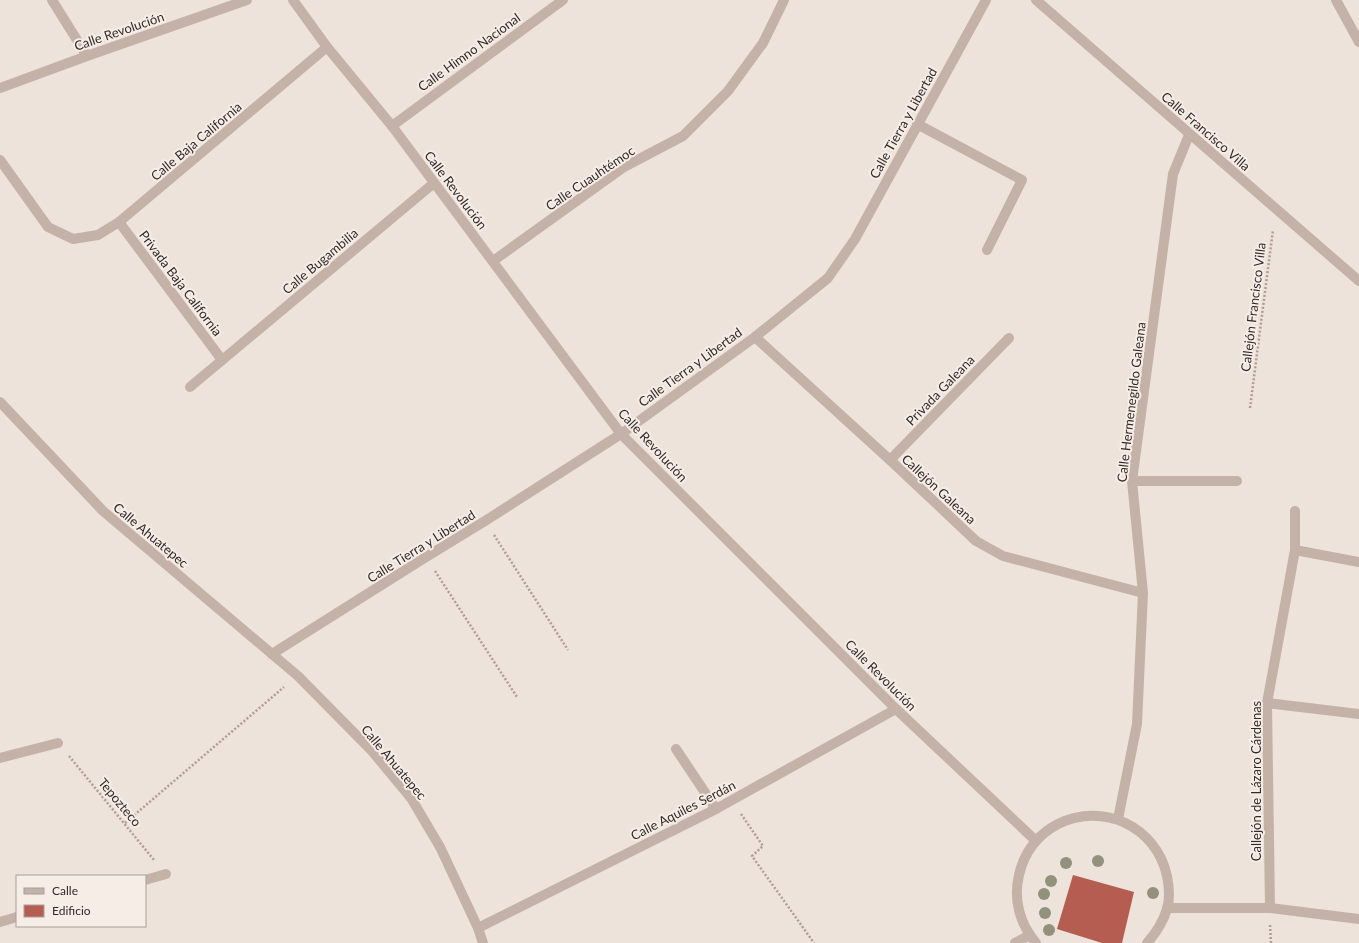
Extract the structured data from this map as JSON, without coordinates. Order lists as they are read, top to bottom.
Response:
{
  "streets": {
    "street": [
      "Calle Revolución",
      "Calle Himno Nacional",
      "Calle Tierra y Libertad",
      "Calle Francisco Villa",
      "Calle Baja California",
      "Calle Cuauhtémoc",
      "Calle Bugambilia",
      "Privada Baja California",
      "Privada Galeana",
      "Calle Hermenegildo Galeana",
      "Callejón Galeana",
      "Calle Ahuatepec",
      "Callejón de Lázaro Cárdenas",
      "Calle Aquiles Serdán"
    ],
    "path": ["Callejón Francisco Villa", "Tepozteco"]
  },
  "crossings": [
    ["Calle Revolución", "Calle Himno Nacional"],
    ["Calle Revolución", "Calle Tierra y Libertad"],
    ["Calle Revolución", "Calle Baja California"],
    ["Calle Revolución", "Calle Cuauhtémoc"],
    ["Calle Revolución", "Calle Bugambilia"],
    ["Calle Revolución", "Calle Aquiles Serdán"],
    ["Calle Tierra y Libertad", "Callejón Galeana"],
    ["Calle Tierra y Libertad", "Calle Ahuatepec"],
    ["Calle Francisco Villa", "Callejón Francisco Villa"],
    ["Calle Francisco Villa", "Calle Hermenegildo Galeana"],
    ["Calle Baja California", "Privada Baja California"],
    ["Calle Bugambilia", "Privada Baja California"],
    ["Privada Galeana", "Callejón Galeana"],
    ["Calle Hermenegildo Galeana", "Callejón Galeana"],
    ["Calle Ahuatepec", "Calle Aquiles Serdán"]
  ],
  "legend": ["Calle", "Edificio"]
}
